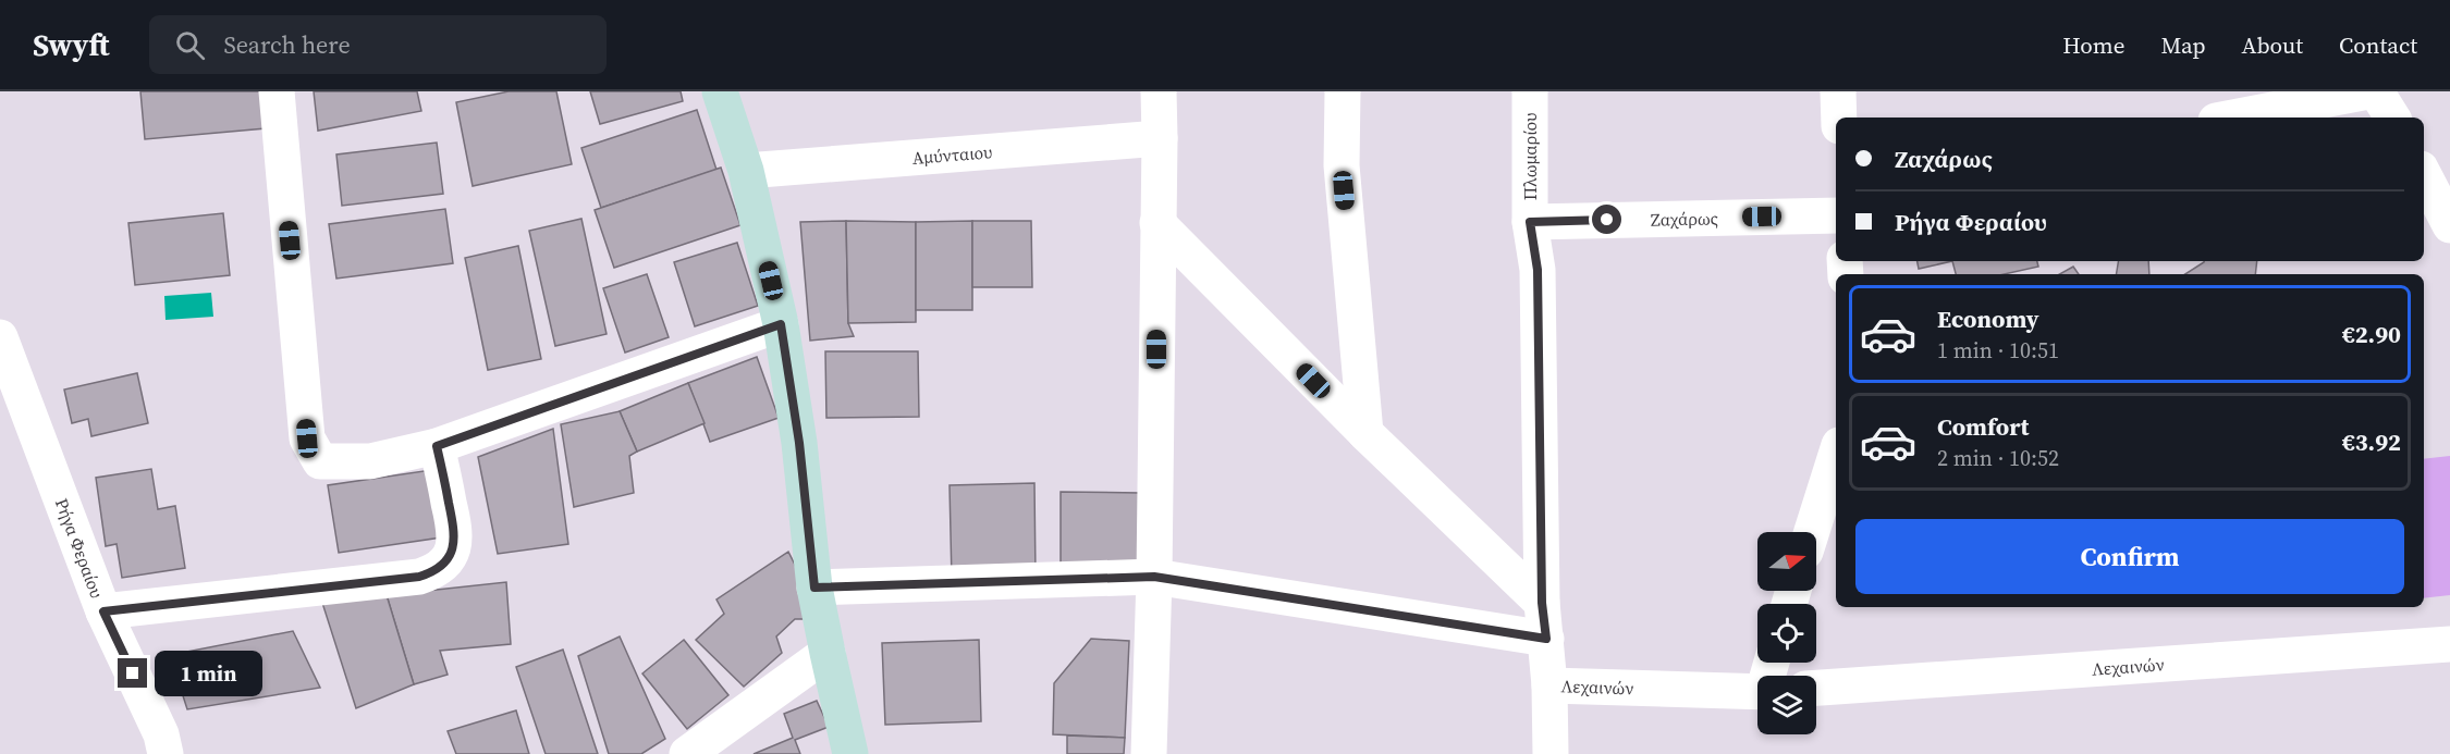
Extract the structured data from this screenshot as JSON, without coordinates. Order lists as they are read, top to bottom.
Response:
{
  "streets": {
    "street": [
      "Αμύνταιου",
      "Πλωμαρίου",
      "Ζαχάρως",
      "Ρήγα Φεραίου",
      "Λεχαινών"
    ]
  },
  "crossings": [
    ["Πλωμαρίου", "Ζαχάρως"],
    ["Πλωμαρίου", "Λεχαινών"]
  ],
  "north": "right",
  "page": {
    "header": "Swyft",
    "search": "Search here",
    "nav": [
      "Home",
      "Map",
      "About",
      "Contact"
    ],
    "banner": ["Ζαχάρως", "Ρήγα Φεραίου"],
    "list": [
      {
        "name": "Economy",
        "note": "1 min · 10:51",
        "value": "€2.90"
      },
      {
        "name": "Comfort",
        "note": "2 min · 10:52",
        "value": "€3.92"
      }
    ],
    "buttons": "Confirm",
    "bubble": "1 min"
  }
}
